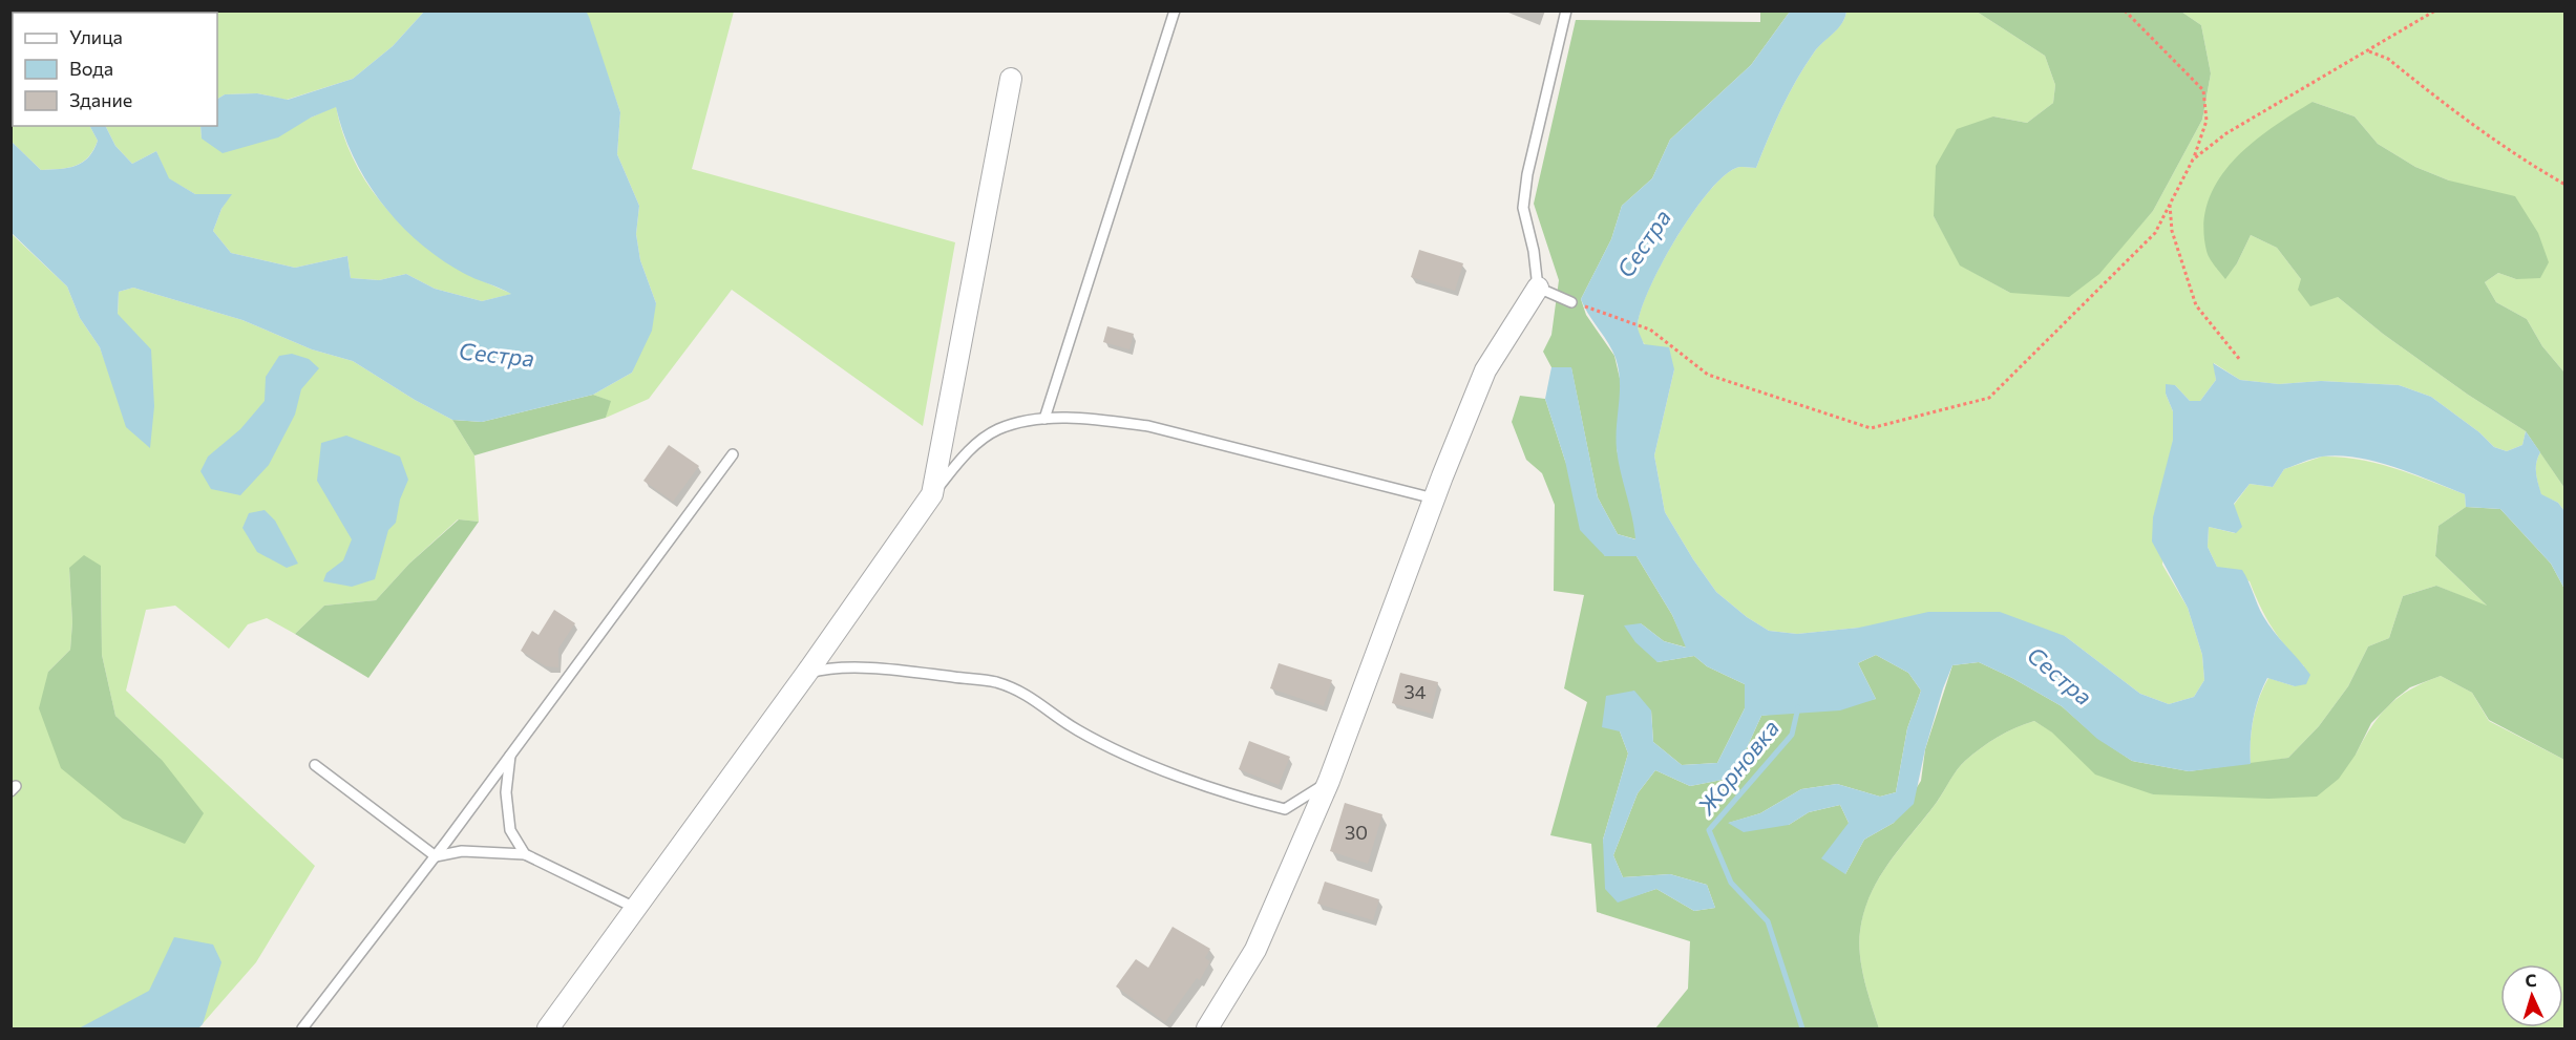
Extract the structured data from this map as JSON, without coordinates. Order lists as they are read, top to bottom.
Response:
{
  "water": ["Сестра", "Жорновка"],
  "house_numbers": ["34", "30"],
  "legend": ["Улица", "Вода", "Здание"],
  "north": "top"
}
